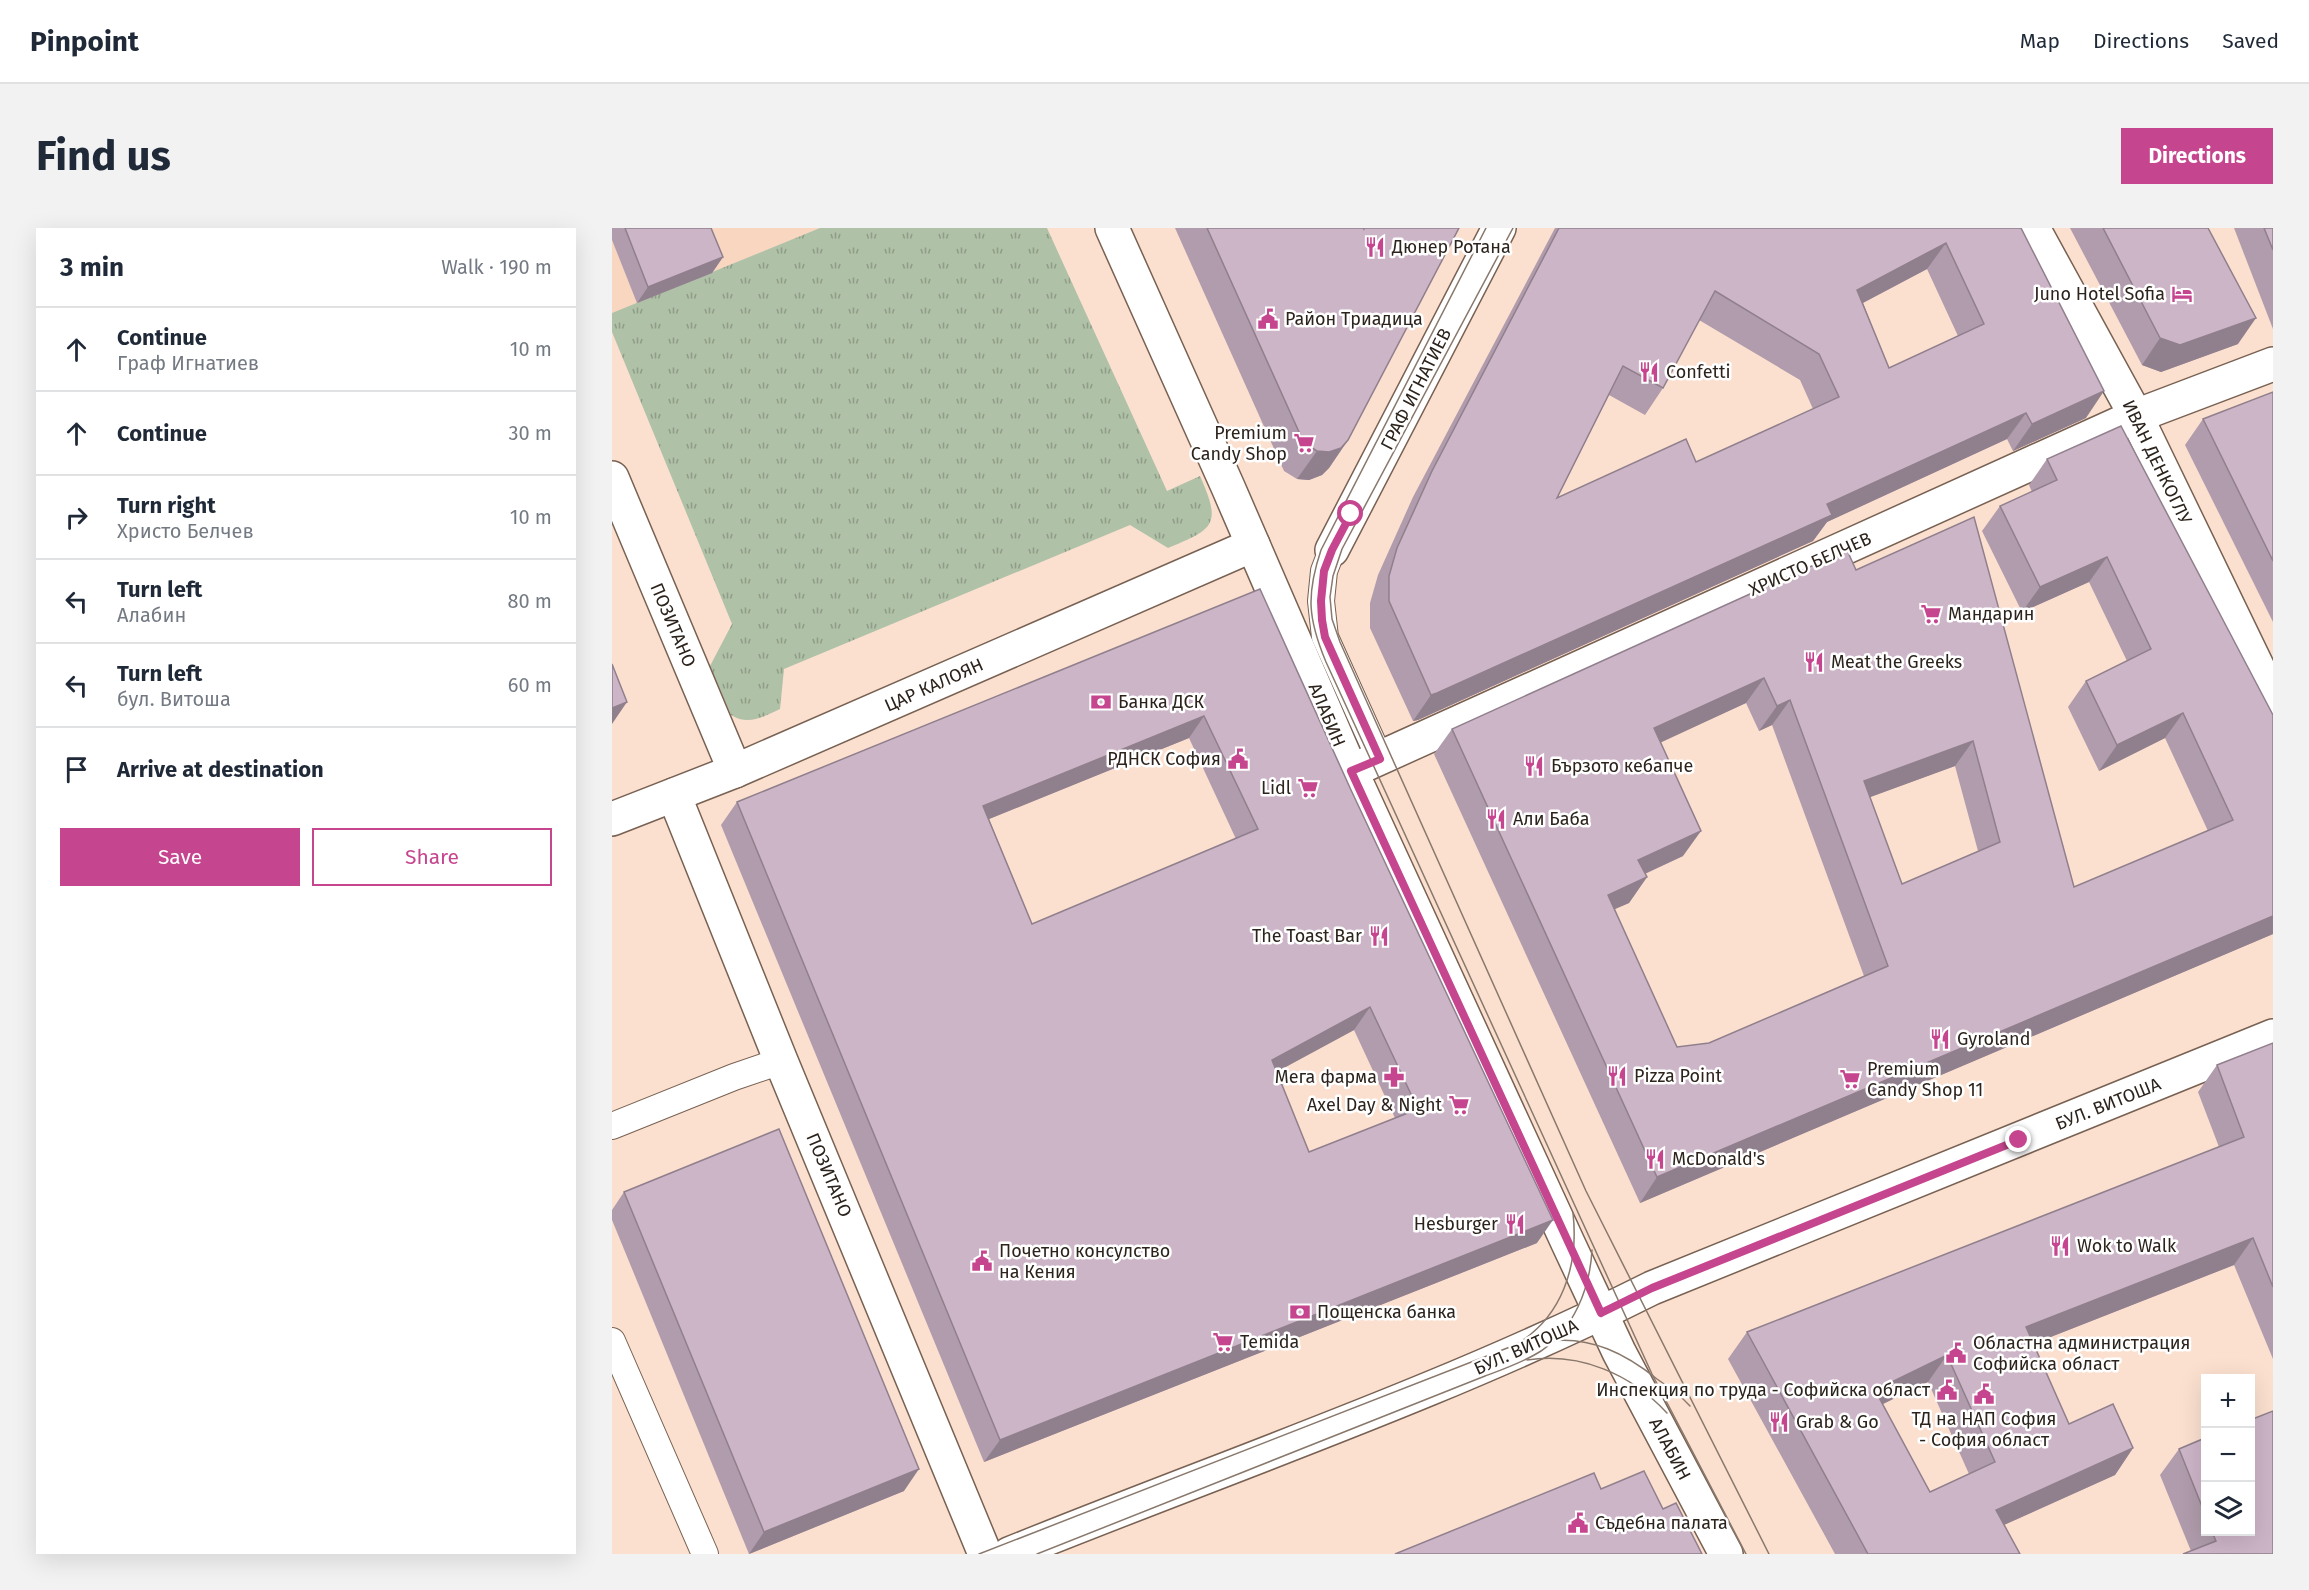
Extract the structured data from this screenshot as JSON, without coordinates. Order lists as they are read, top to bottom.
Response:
{
  "streets": {
    "street": [
      "ГРАФ ИГНАТИЕВ",
      "ИВАН ДЕНКОГЛУ",
      "ХРИСТО БЕЛЧЕВ",
      "ПОЗИТАНО",
      "ЦАР КАЛОЯН",
      "АЛАБИН",
      "БУЛ. ВИТОША"
    ]
  },
  "crossings": [
    ["ИВАН ДЕНКОГЛУ", "ХРИСТО БЕЛЧЕВ"],
    ["ХРИСТО БЕЛЧЕВ", "АЛАБИН"],
    ["ПОЗИТАНО", "ЦАР КАЛОЯН"],
    ["ЦАР КАЛОЯН", "АЛАБИН"],
    ["АЛАБИН", "БУЛ. ВИТОША"]
  ],
  "places": {
    "restaurant": [
      "Дюнер Ротана",
      "Confetti",
      "Meat the Greeks",
      "Бързото кебапче",
      "Али Баба",
      "The Toast Bar",
      "Gyroland",
      "Pizza Point",
      "McDonald's",
      "Hesburger",
      "Wok to Walk",
      "Grab & Go"
    ],
    "hotel": ["Juno Hotel Sofia"],
    "public building": [
      "Район Триадица",
      "РДНСК София",
      "Почетно консулство на Кения",
      "Областна администрация Софийска област",
      "Инспекция по труда - Софийска област",
      "ТД на НАП София - София област",
      "Съдебна палата"
    ],
    "supermarket": [
      "Premium Candy Shop",
      "Мандарин",
      "Lidl",
      "Premium Candy Shop 11",
      "Axel Day & Night",
      "Temida"
    ],
    "bank": ["Банка ДСК", "Пощенска банка"],
    "pharmacy": ["Мега фарма"]
  },
  "page": {
    "header": "Pinpoint",
    "nav": ["Map", "Directions", "Saved"],
    "buttons": [
      "Directions",
      ["Save", "Share"]
    ],
    "title": "Find us",
    "heading": ["3 min", "Walk · 190 m"],
    "list": [
      ["Continue", "Граф Игнатиев", "10 m"],
      ["Continue", "30 m"],
      ["Turn right", "Христо Белчев", "10 m"],
      ["Turn left", "Алабин", "80 m"],
      ["Turn left", "бул. Витоша", "60 m"],
      "Arrive at destination"
    ],
    "map_buttons": ["+", "−"]
  }
}
